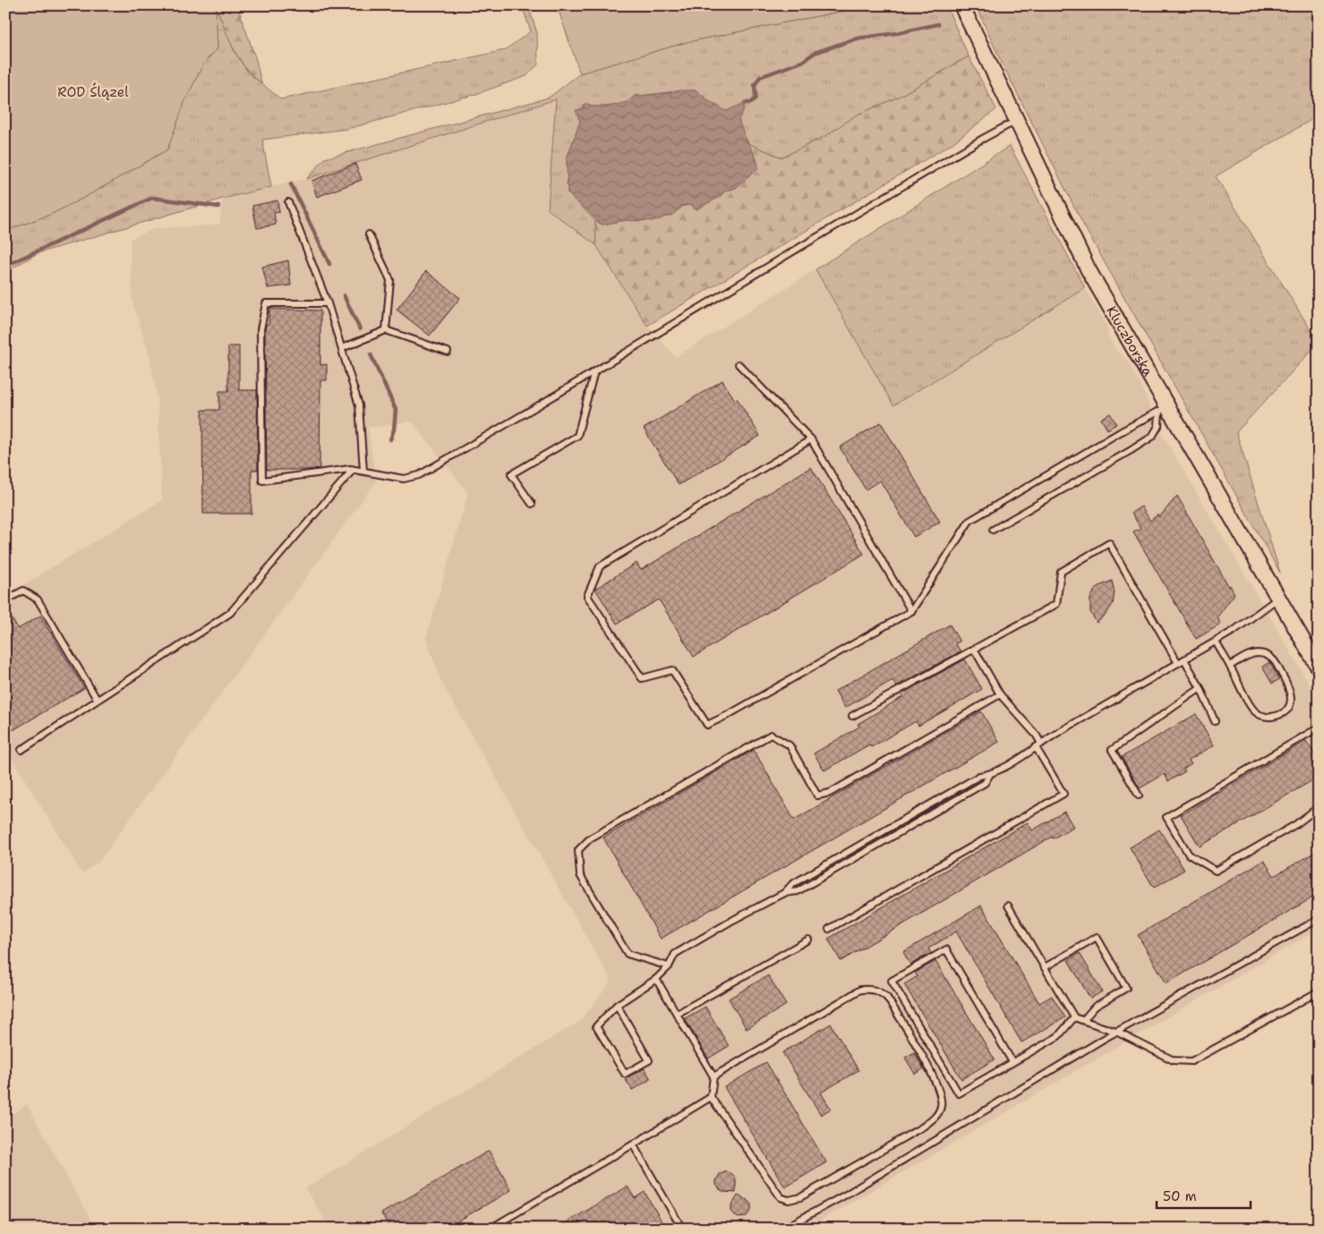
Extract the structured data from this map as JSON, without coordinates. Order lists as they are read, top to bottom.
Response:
{
  "streets": {
    "street": ["Kluczborska"]
  },
  "parks": ["ROD Ślązel"],
  "scale_bar": "50 m"
}
